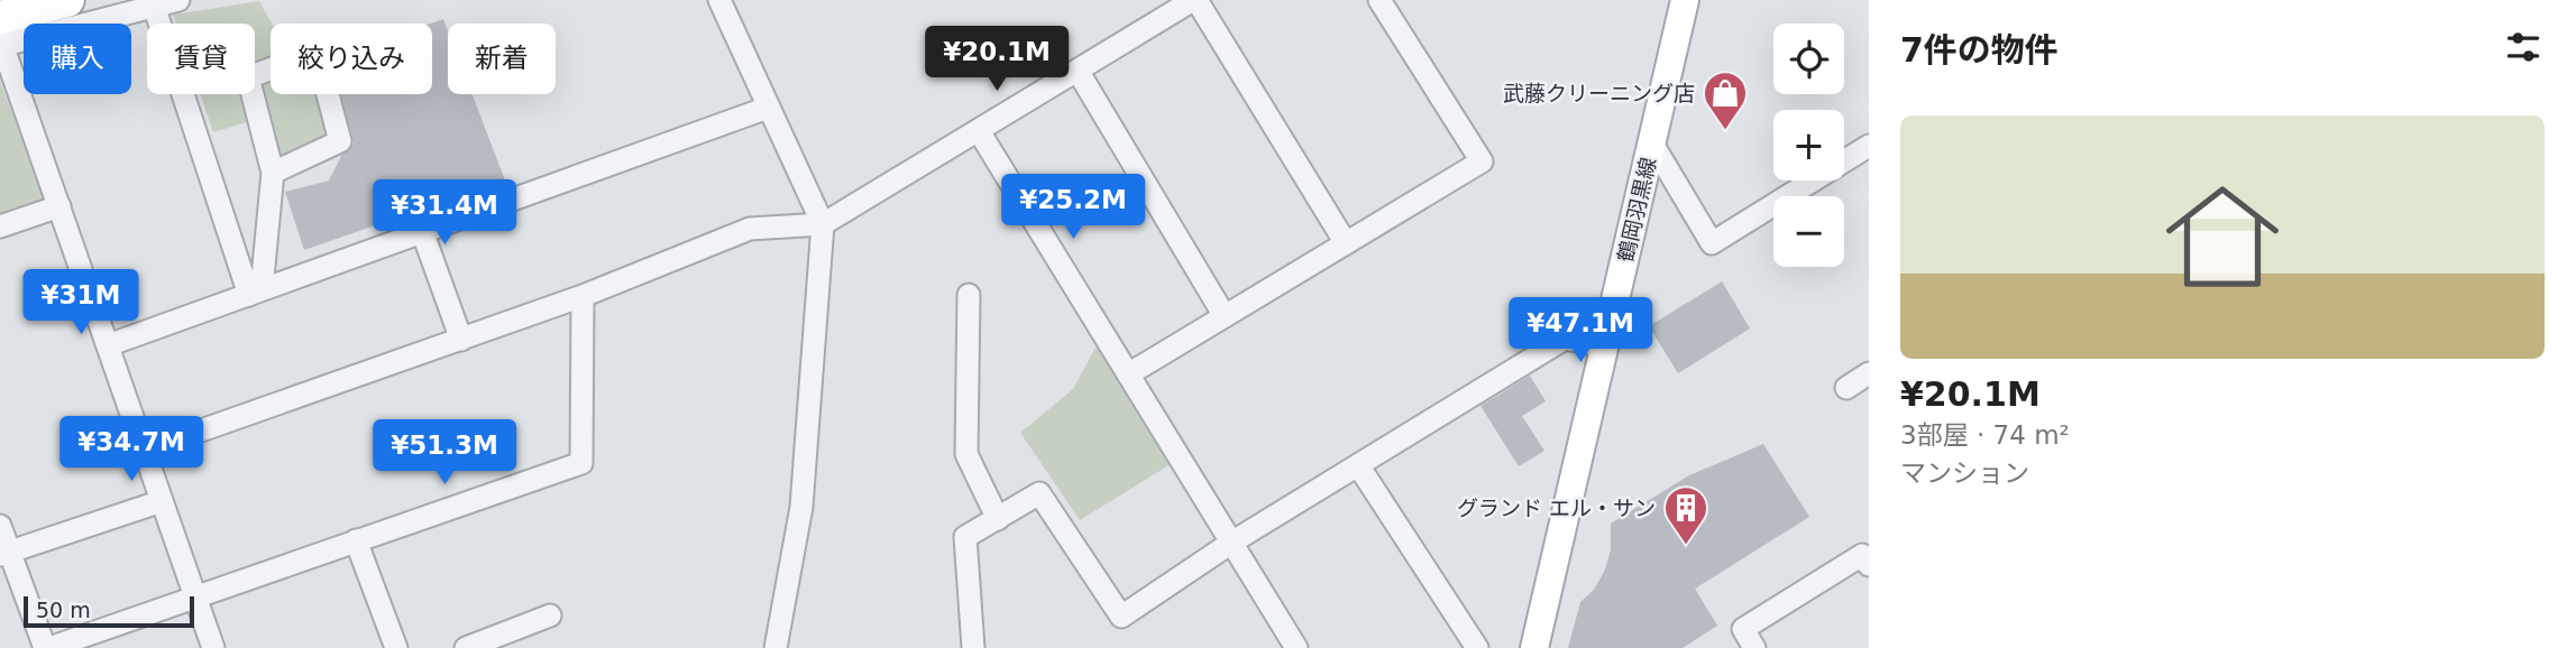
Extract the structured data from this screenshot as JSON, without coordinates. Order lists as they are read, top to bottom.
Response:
{
  "streets": {
    "main road": ["鶴岡羽黒線"]
  },
  "places": {
    "shop": ["武藤クリーニング店"],
    "building": ["グランド エル・サン"]
  },
  "scale_bar": "50 m",
  "page": {
    "heading": "7件の物件",
    "map_buttons": ["+", "−"],
    "chip": [
      "購入",
      "賃貸",
      "絞り込み",
      "新着"
    ],
    "price": [
      "¥20.1M",
      "¥25.2M",
      "¥31.4M",
      "¥31M",
      "¥47.1M",
      "¥34.7M",
      "¥51.3M"
    ],
    "list": [
      {
        "name": "¥20.1M",
        "note": "3部屋 · 74 m² · マンション"
      }
    ],
    "scale": "50 m"
  }
}
